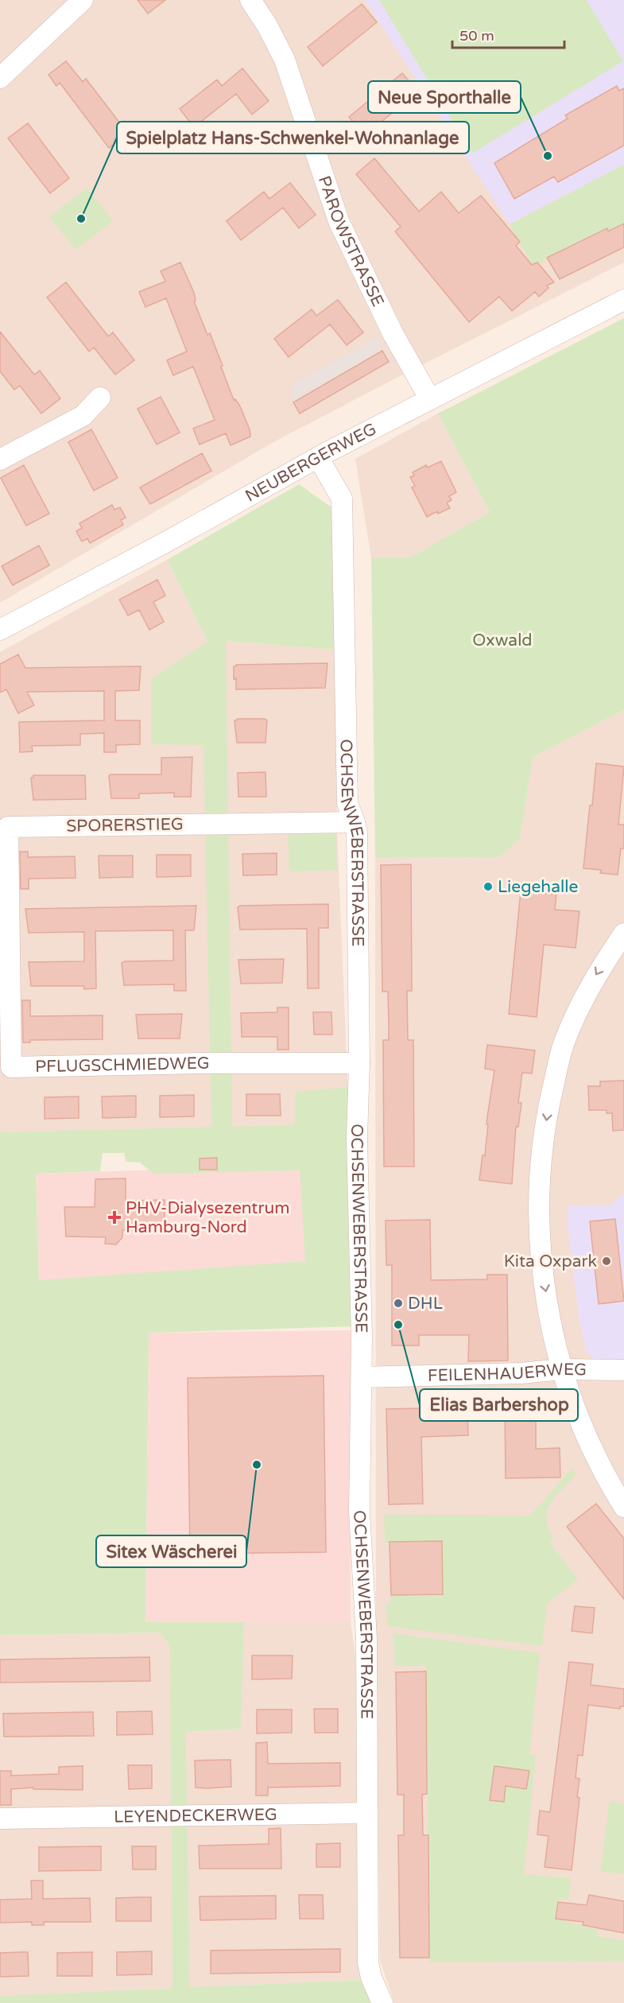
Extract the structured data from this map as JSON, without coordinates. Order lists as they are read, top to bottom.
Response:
{
  "streets": {
    "street": [
      "PAROWSTRASSE",
      "NEUBERGERWEG",
      "SPORERSTIEG",
      "OCHSENWEBERSTRASSE",
      "PFLUGSCHMIEDWEG",
      "FEILENHAUERWEG",
      "LEYENDECKERWEG"
    ]
  },
  "crossings": [
    ["PAROWSTRASSE", "NEUBERGERWEG"],
    ["NEUBERGERWEG", "OCHSENWEBERSTRASSE"],
    ["SPORERSTIEG", "OCHSENWEBERSTRASSE"],
    ["SPORERSTIEG", "PFLUGSCHMIEDWEG"],
    ["OCHSENWEBERSTRASSE", "PFLUGSCHMIEDWEG"],
    ["OCHSENWEBERSTRASSE", "FEILENHAUERWEG"],
    ["OCHSENWEBERSTRASSE", "LEYENDECKERWEG"]
  ],
  "parks": ["Oxwald"],
  "places": {
    "other": [
      "Neue Sporthalle",
      "Spielplatz Hans-Schwenkel-Wohnanlage",
      "Liegehalle",
      "Kita Oxpark",
      "DHL",
      "Elias Barbershop",
      "Sitex Wäscherei"
    ],
    "health": ["PHV-Dialysezentrum Hamburg-Nord"]
  },
  "scale_bar": "50 m"
}
